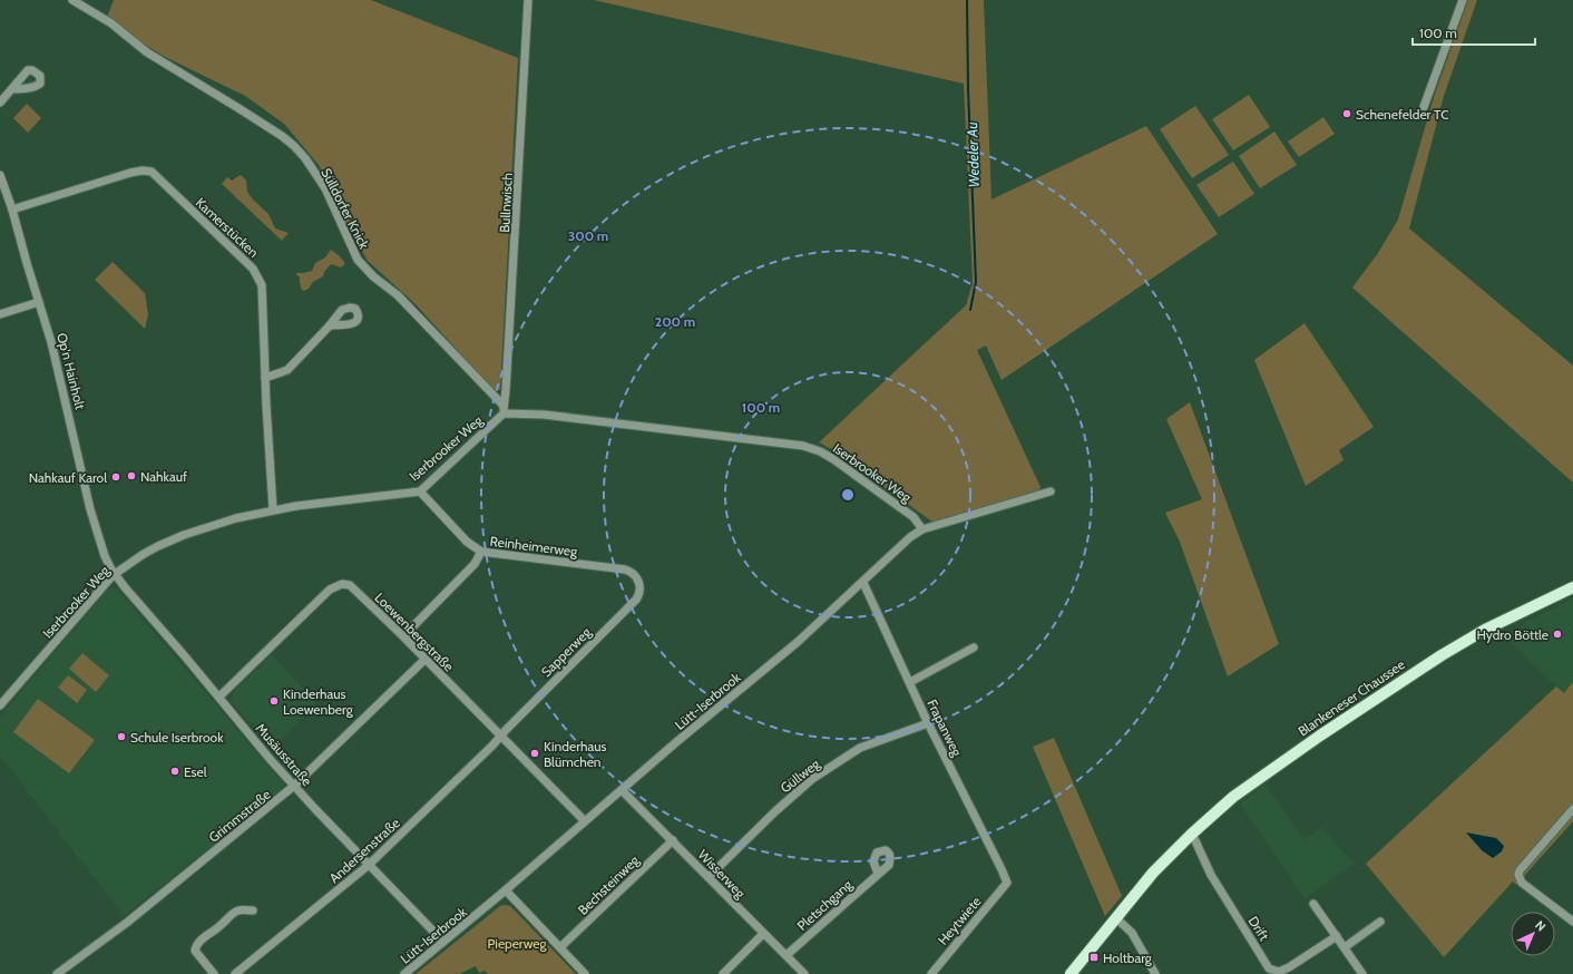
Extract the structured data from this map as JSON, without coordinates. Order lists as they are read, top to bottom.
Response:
{
  "streets": {
    "main road": ["Blankeneser Chaussee"],
    "street": [
      "Bullnwisch",
      "Sülldorfer Knick",
      "Kamerstücken",
      "Op'n Hainholt",
      "Iserbrooker Weg",
      "Reinheimerweg",
      "Loewenbergstraße",
      "Sapperweg",
      "Lütt-Iserbrook",
      "Frapanweg",
      "Musäusstraße",
      "Güllweg",
      "Grimmstraße",
      "Andersenstraße",
      "Wisserweg",
      "Bechsteinweg",
      "Pletschgang",
      "Heytwiete",
      "Drift"
    ]
  },
  "crossings": [
    ["Bullnwisch", "Sülldorfer Knick"],
    ["Bullnwisch", "Iserbrooker Weg"],
    ["Sülldorfer Knick", "Iserbrooker Weg"],
    ["Kamerstücken", "Op'n Hainholt"],
    ["Kamerstücken", "Iserbrooker Weg"],
    ["Op'n Hainholt", "Iserbrooker Weg"],
    ["Op'n Hainholt", "Musäusstraße"],
    ["Iserbrooker Weg", "Reinheimerweg"],
    ["Iserbrooker Weg", "Lütt-Iserbrook"],
    ["Iserbrooker Weg", "Musäusstraße"],
    ["Reinheimerweg", "Sapperweg"],
    ["Loewenbergstraße", "Sapperweg"],
    ["Loewenbergstraße", "Lütt-Iserbrook"],
    ["Loewenbergstraße", "Musäusstraße"],
    ["Loewenbergstraße", "Grimmstraße"],
    ["Loewenbergstraße", "Andersenstraße"],
    ["Sapperweg", "Andersenstraße"],
    ["Blankeneser Chaussee", "Drift"],
    ["Lütt-Iserbrook", "Frapanweg"],
    ["Lütt-Iserbrook", "Musäusstraße"],
    ["Lütt-Iserbrook", "Wisserweg"],
    ["Frapanweg", "Güllweg"],
    ["Frapanweg", "Heytwiete"],
    ["Musäusstraße", "Grimmstraße"],
    ["Musäusstraße", "Andersenstraße"],
    ["Güllweg", "Wisserweg"],
    ["Wisserweg", "Bechsteinweg"],
    ["Wisserweg", "Pletschgang"]
  ],
  "water": ["Wedeler Au"],
  "parks": ["Pieperweg"],
  "places": {
    "other": [
      "Schenefelder TC",
      "Nahkauf",
      "Nahkauf Karol",
      "Hydro Böttle",
      "Kinderhaus Loewenberg",
      "Schule Iserbrook",
      "Kinderhaus Blümchen",
      "Esel"
    ],
    "transit": ["Holtbarg"]
  },
  "scale_bar": "100 m",
  "north": "top right",
  "rings": ["300 m", "200 m", "100 m"]
}
